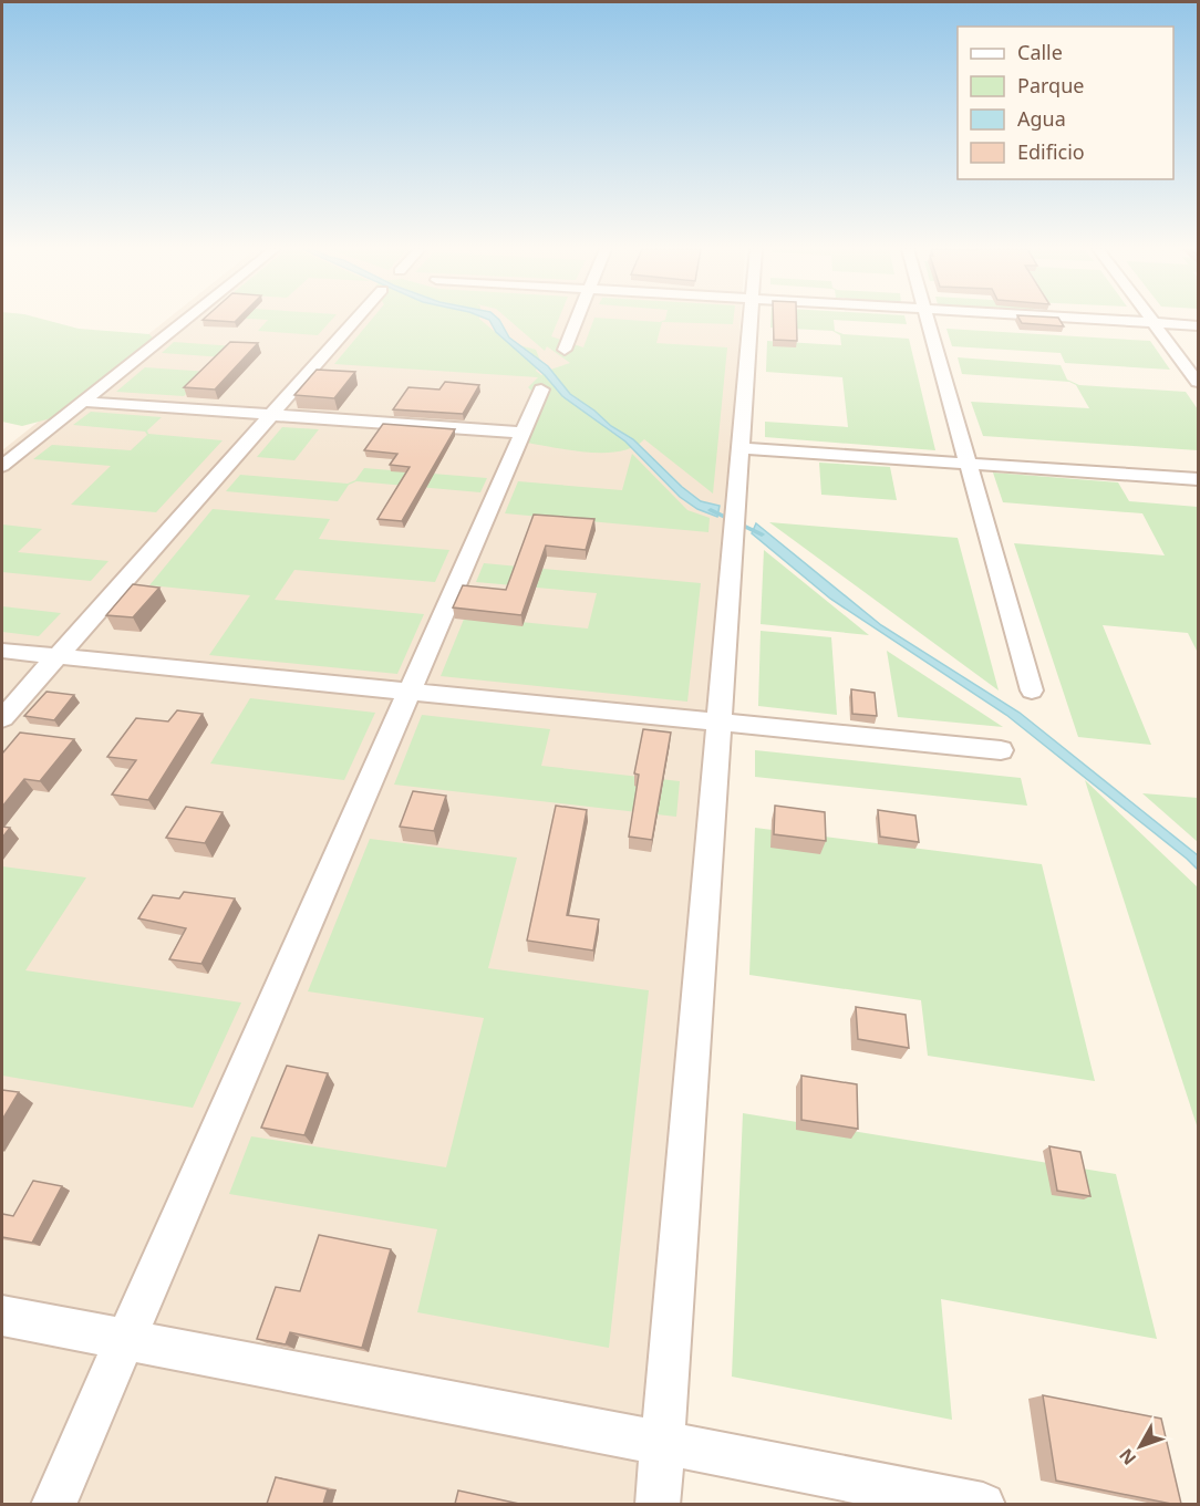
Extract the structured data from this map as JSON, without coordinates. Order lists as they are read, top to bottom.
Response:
{
  "legend": [
    "Calle",
    "Parque",
    "Agua",
    "Edificio"
  ],
  "north": "bottom left"
}
